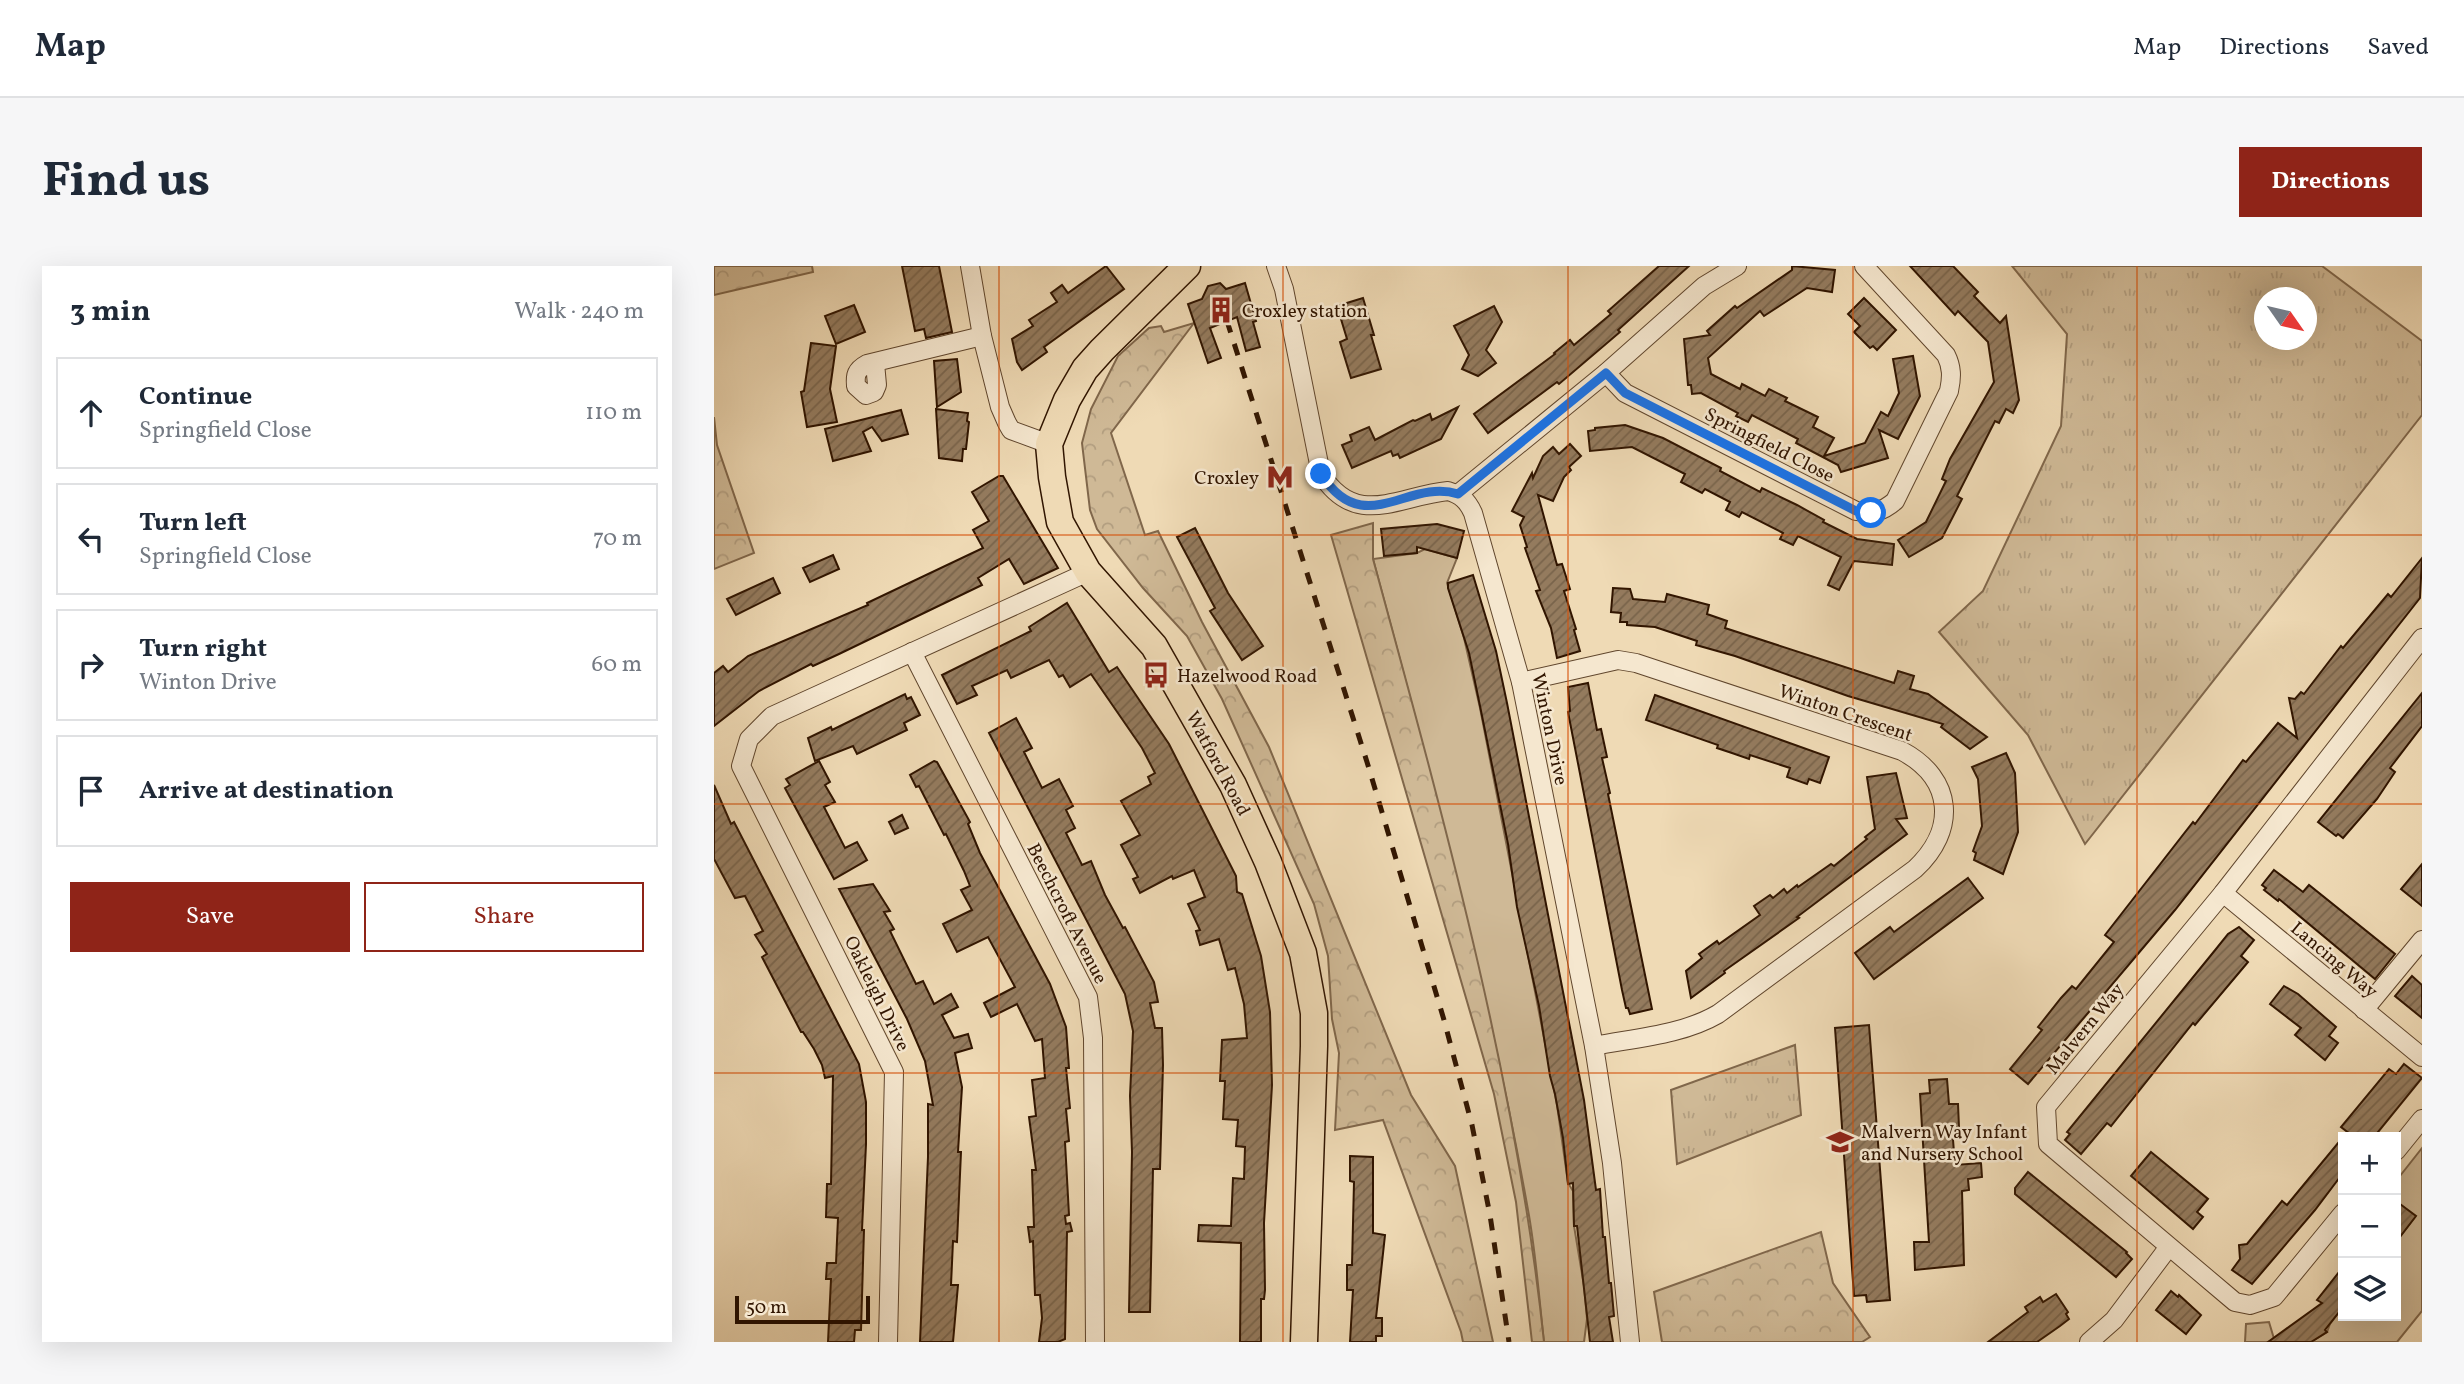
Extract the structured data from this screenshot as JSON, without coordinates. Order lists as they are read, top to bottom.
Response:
{
  "streets": {
    "main road": ["Watford Road"],
    "street": [
      "Springfield Close",
      "Winton Crescent",
      "Winton Drive",
      "Beechcroft Avenue",
      "Lancing Way",
      "Oakleigh Drive",
      "Malvern Way"
    ]
  },
  "crossings": [
    ["Winton Crescent", "Winton Drive"],
    ["Beechcroft Avenue", "Oakleigh Drive"],
    ["Lancing Way", "Malvern Way"]
  ],
  "places": {
    "building": ["Croxley station"],
    "metro station": ["Croxley"],
    "bus stop": ["Hazelwood Road"],
    "school or university": ["Malvern Way Infant and Nursery School"]
  },
  "scale_bar": "50 m",
  "north": "bottom right",
  "page": {
    "header": "Map",
    "nav": ["Map", "Directions", "Saved"],
    "buttons": [
      "Directions",
      ["Save", "Share"]
    ],
    "title": "Find us",
    "heading": ["3 min", "Walk · 240 m"],
    "list": [
      ["Continue", "Springfield Close", "110 m"],
      ["Turn left", "Springfield Close", "70 m"],
      ["Turn right", "Winton Drive", "60 m"],
      "Arrive at destination"
    ],
    "map_buttons": ["+", "−"],
    "scale": "50 m"
  }
}
